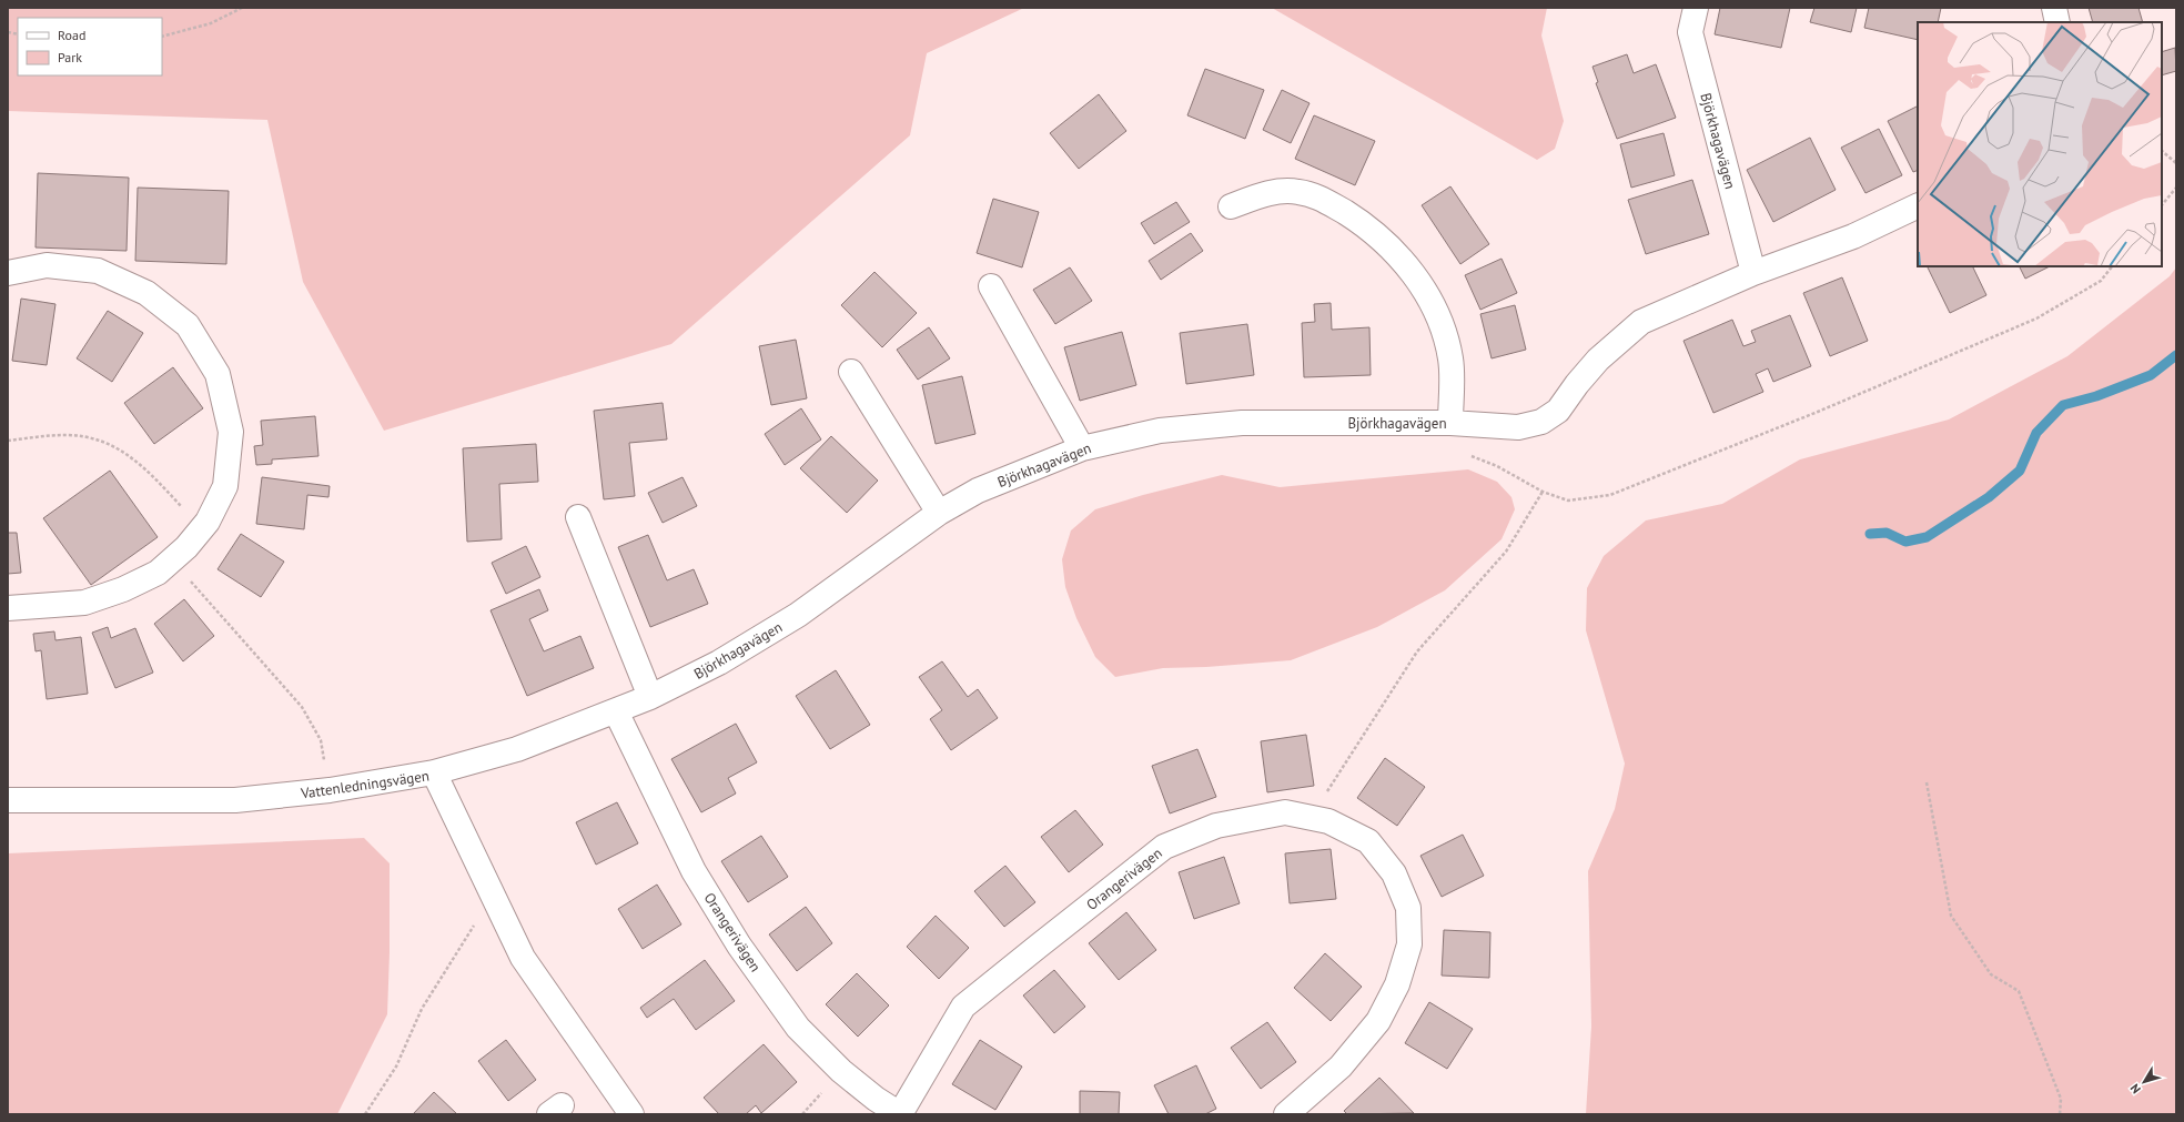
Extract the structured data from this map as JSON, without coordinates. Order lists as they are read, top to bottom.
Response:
{
  "streets": {
    "street": ["Björkhagavägen", "Vattenledningsvägen", "Orangerivägen"]
  },
  "crossings": [
    ["Björkhagavägen", "Vattenledningsvägen"],
    ["Björkhagavägen", "Orangerivägen"]
  ],
  "legend": ["Road", "Park"],
  "north": "bottom left"
}
